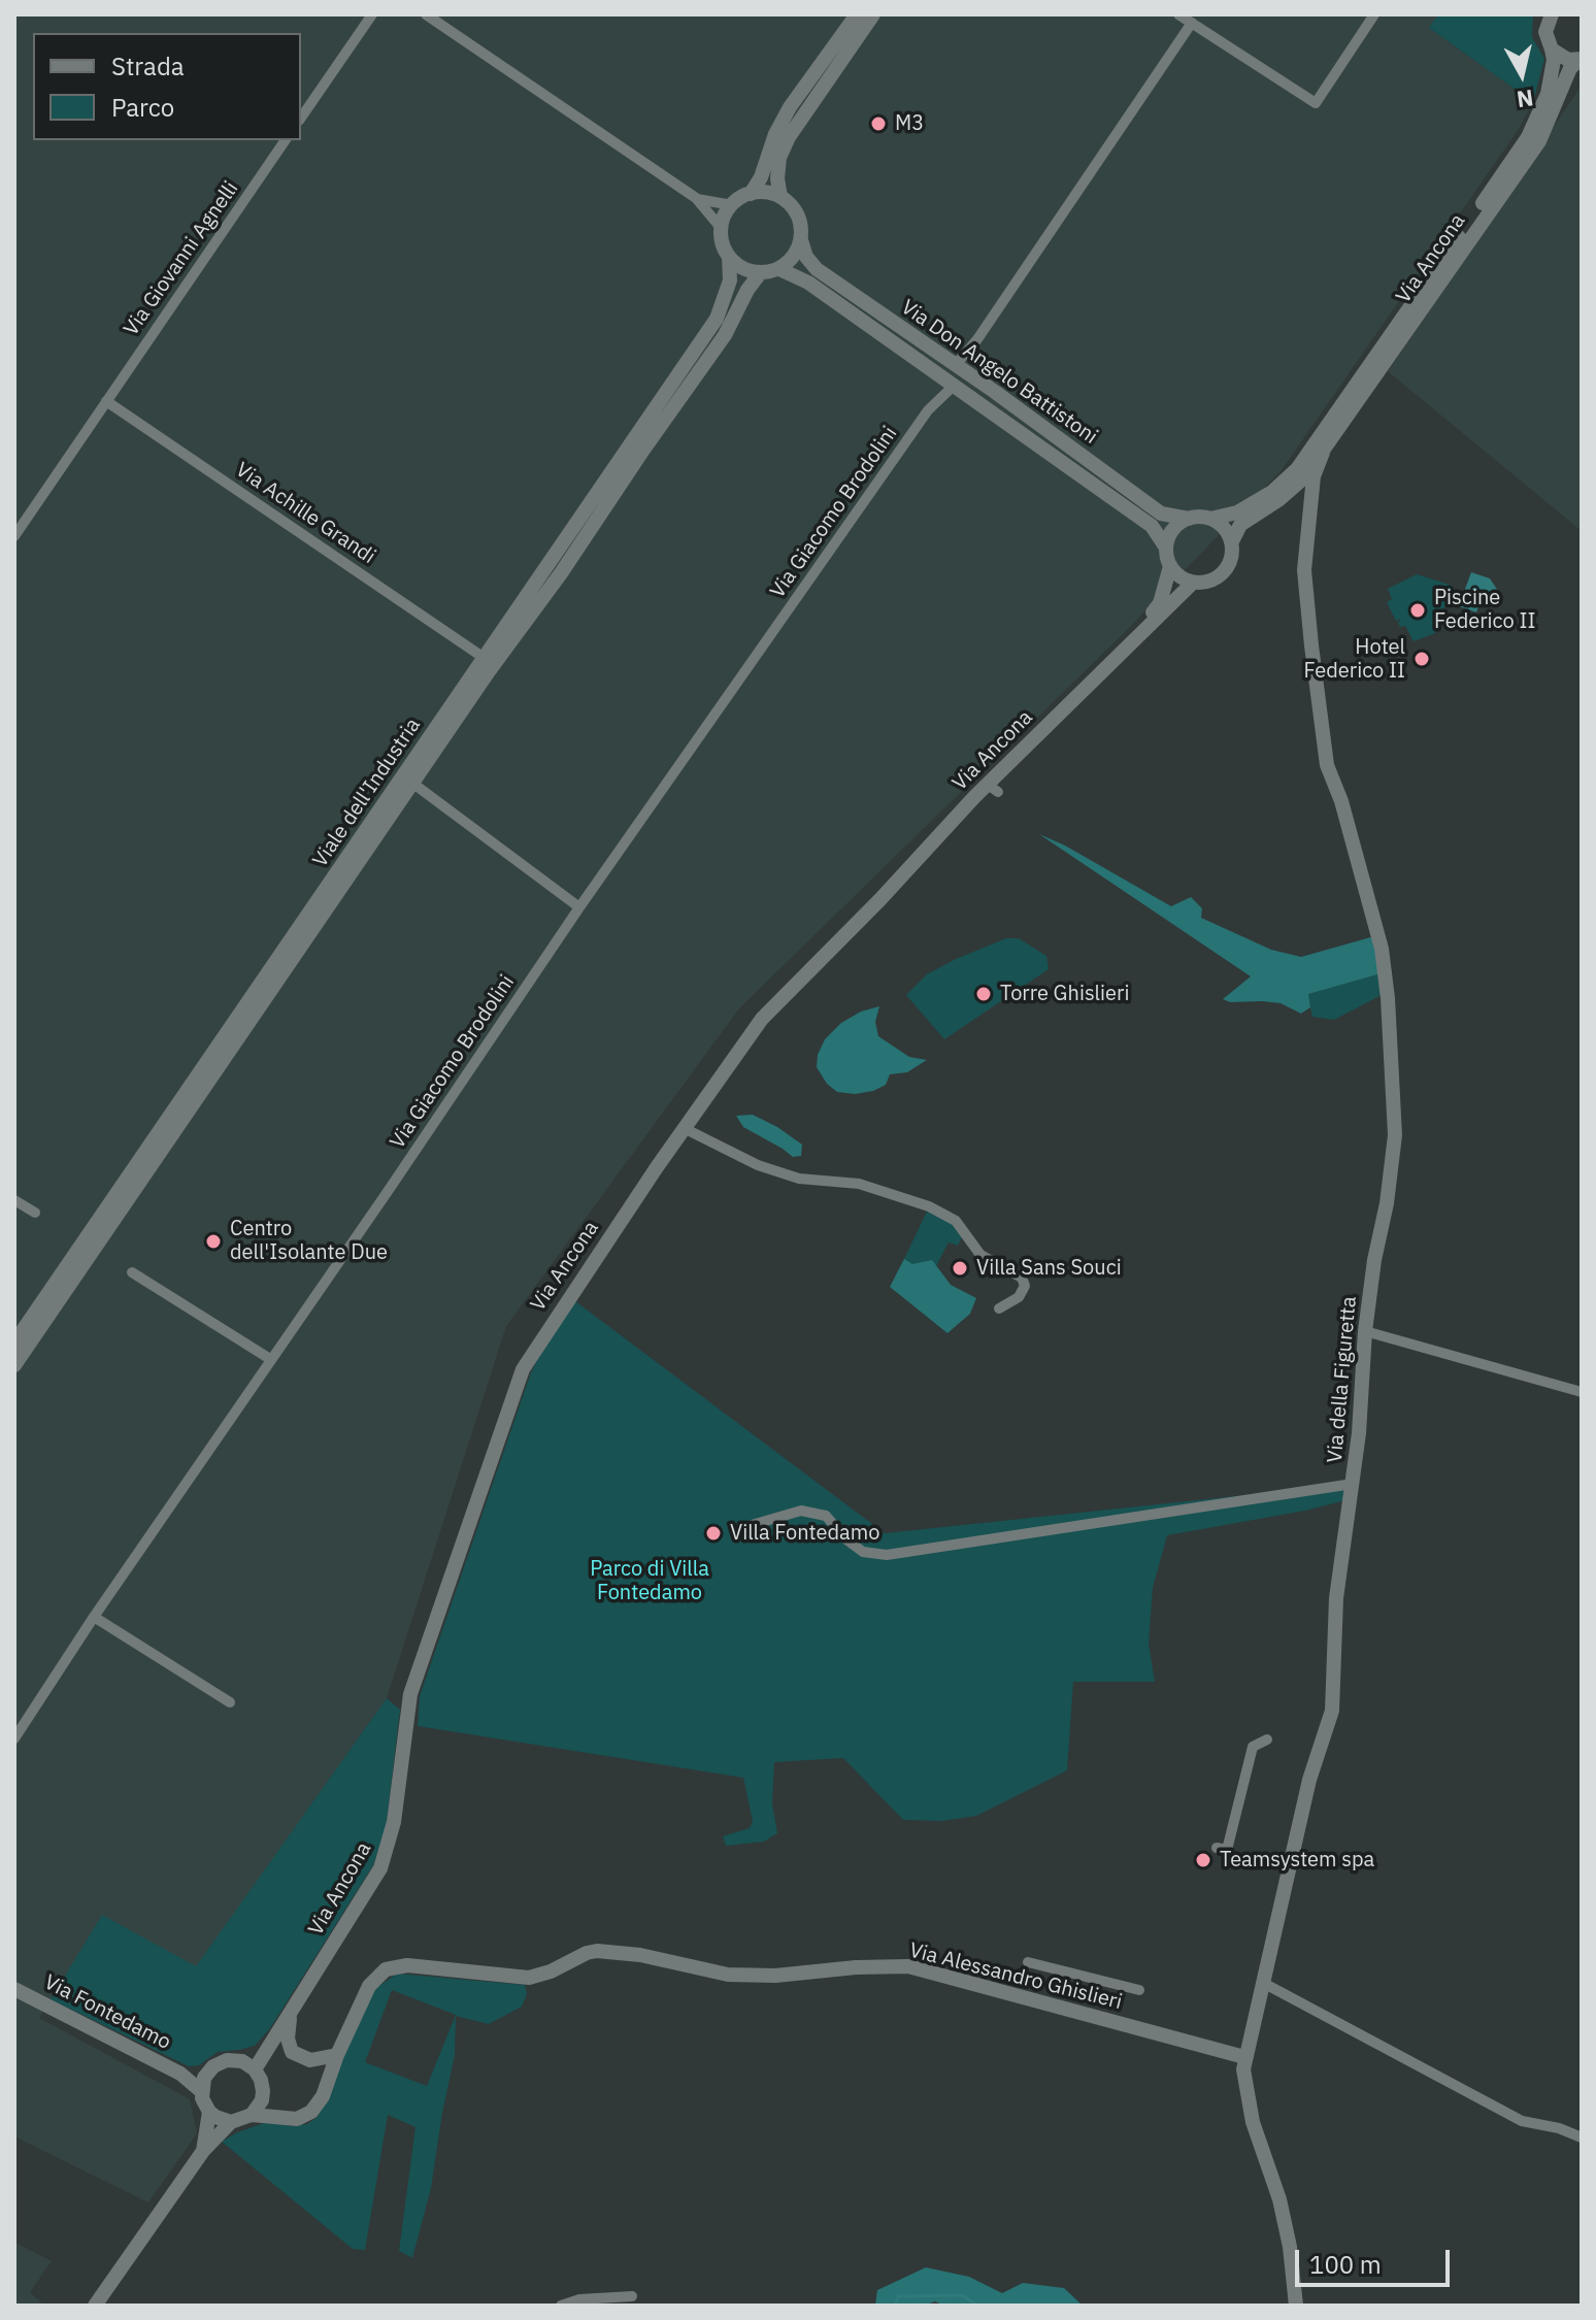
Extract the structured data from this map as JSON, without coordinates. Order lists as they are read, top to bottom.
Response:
{
  "streets": {
    "main road": [
      "Via Ancona",
      "Via Don Angelo Battistoni",
      "Viale dell'Industria",
      "Via della Figuretta",
      "Via Alessandro Ghislieri",
      "Via Fontedamo"
    ],
    "street": ["Via Giovanni Agnelli", "Via Giacomo Brodolini", "Via Achille Grandi"]
  },
  "crossings": [
    ["Via Giovanni Agnelli", "Via Achille Grandi"],
    ["Via Ancona", "Via Don Angelo Battistoni"],
    ["Via Ancona", "Via della Figuretta"],
    ["Via Ancona", "Via Fontedamo"],
    ["Via Don Angelo Battistoni", "Via Giacomo Brodolini"],
    ["Via Don Angelo Battistoni", "Viale dell'Industria"],
    ["Via Giacomo Brodolini", "Viale dell'Industria"],
    ["Via Achille Grandi", "Viale dell'Industria"],
    ["Via della Figuretta", "Via Alessandro Ghislieri"]
  ],
  "parks": ["Parco di Villa Fontedamo"],
  "places": [
    "M3",
    "Piscine Federico II",
    "Hotel Federico II",
    "Torre Ghislieri",
    "Centro dell'Isolante Due",
    "Villa Sans Souci",
    "Villa Fontedamo",
    "Teamsystem spa"
  ],
  "legend": ["Strada", "Parco"],
  "scale_bar": "100 m",
  "north": "bottom"
}
